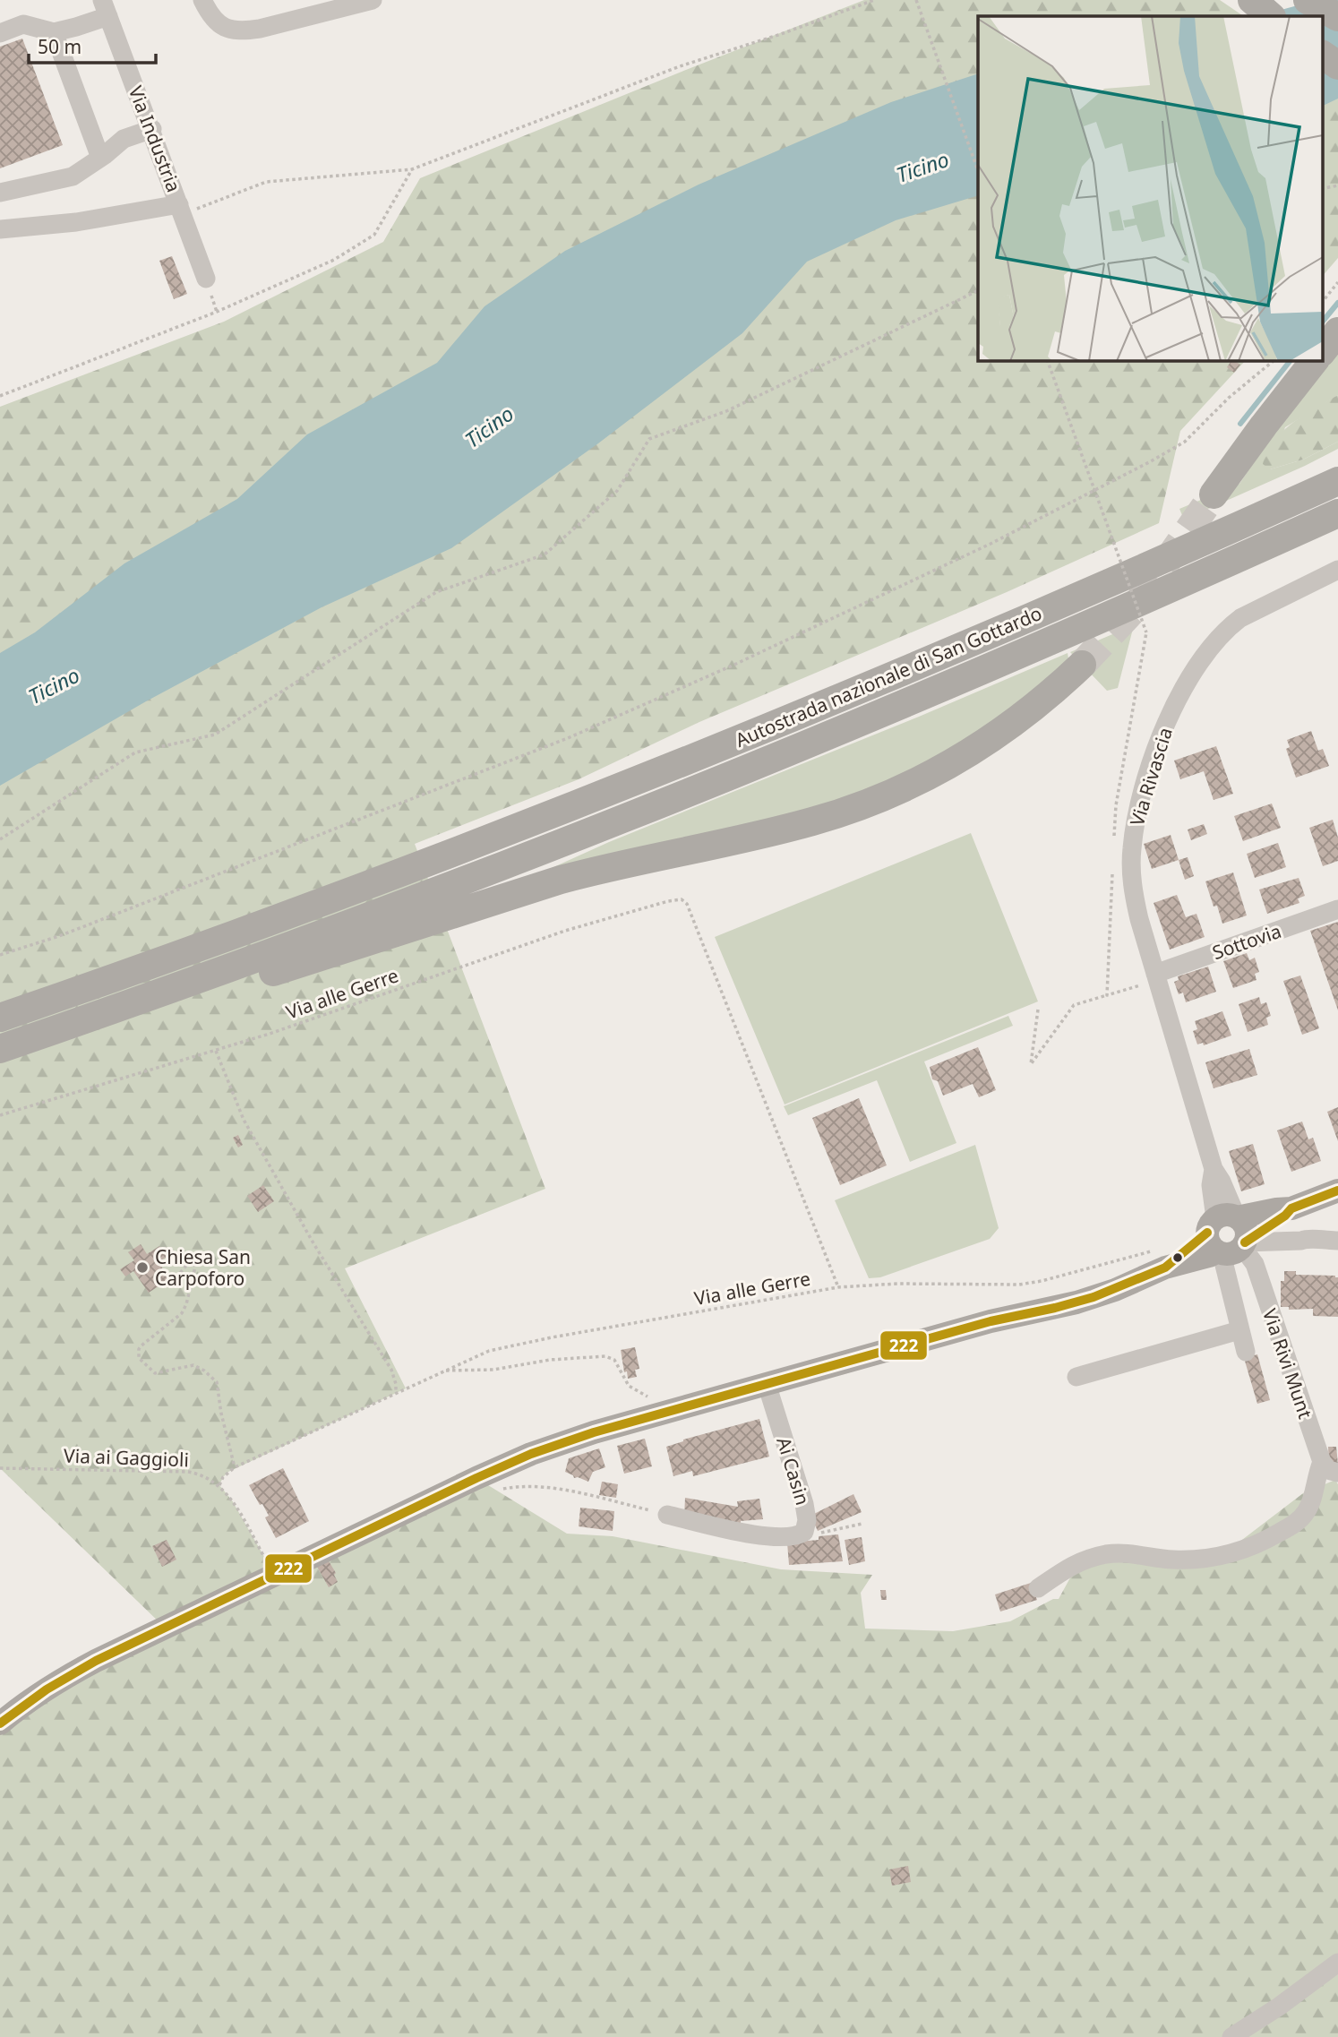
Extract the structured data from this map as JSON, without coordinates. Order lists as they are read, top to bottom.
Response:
{
  "streets": {
    "highway": ["Autostrada nazionale di San Gottardo"],
    "street": [
      "Via Industria",
      "Via Rivascia",
      "Sottovia",
      "Via Rivi Munt",
      "Ai Casin"
    ],
    "path": ["Via alle Gerre", "Via ai Gaggioli"]
  },
  "crossings": [
    ["Via Rivascia", "Sottovia"],
    ["Via Rivascia", "Via Rivi Munt"],
    ["Via alle Gerre", "Via ai Gaggioli"]
  ],
  "water": ["Ticino"],
  "places": ["Chiesa San Carpoforo"],
  "lines": ["transit line 222"],
  "scale_bar": "50 m"
}
